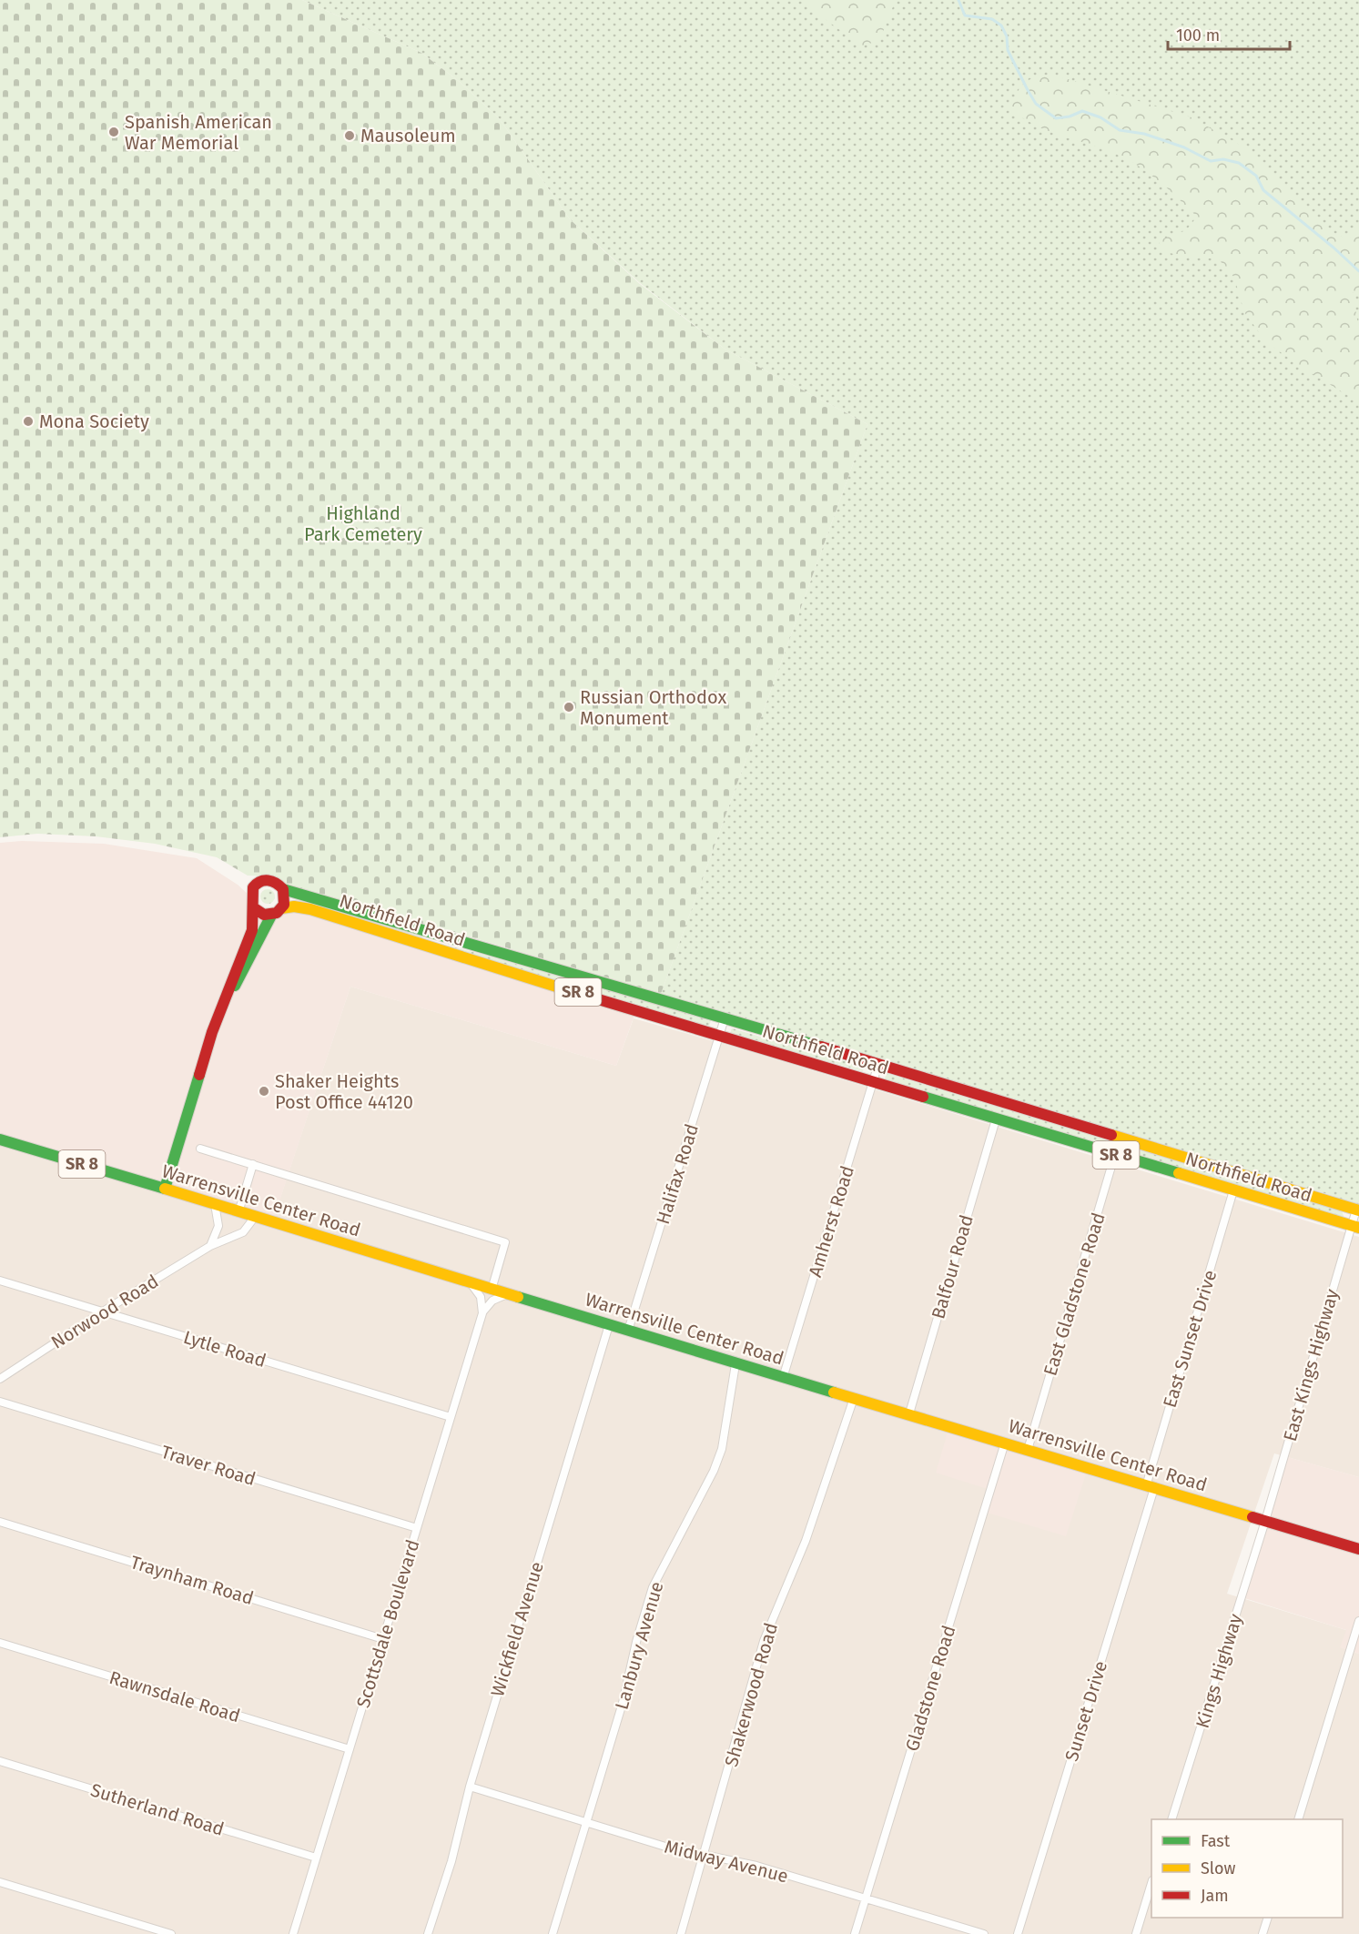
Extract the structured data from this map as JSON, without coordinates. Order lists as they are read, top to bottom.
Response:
{
  "streets": {
    "main road": ["Northfield Road", "SR 8", "Warrensville Center Road"],
    "street": [
      "Halifax Road",
      "Amherst Road",
      "Balfour Road",
      "East Gladstone Road",
      "Norwood Road",
      "East Sunset Drive",
      "Lytle Road",
      "East Kings Highway",
      "Traver Road",
      "Traynham Road",
      "Scottsdale Boulevard",
      "Wickfield Avenue",
      "Lanbury Avenue",
      "Kings Highway",
      "Gladstone Road",
      "Shakerwood Road",
      "Rawnsdale Road",
      "Sunset Drive",
      "Sutherland Road",
      "Midway Avenue"
    ]
  },
  "crossings": [
    ["Northfield Road", "SR 8"],
    ["Northfield Road", "Halifax Road"],
    ["Northfield Road", "Amherst Road"],
    ["Northfield Road", "Balfour Road"],
    ["Northfield Road", "East Gladstone Road"],
    ["Northfield Road", "East Sunset Drive"],
    ["Northfield Road", "East Kings Highway"],
    ["SR 8", "Warrensville Center Road"],
    ["Halifax Road", "Warrensville Center Road"],
    ["Warrensville Center Road", "Amherst Road"],
    ["Warrensville Center Road", "Balfour Road"],
    ["Warrensville Center Road", "East Gladstone Road"],
    ["Warrensville Center Road", "Norwood Road"],
    ["Warrensville Center Road", "East Sunset Drive"],
    ["Warrensville Center Road", "East Kings Highway"],
    ["Warrensville Center Road", "Wickfield Avenue"],
    ["Warrensville Center Road", "Lanbury Avenue"],
    ["Warrensville Center Road", "Kings Highway"],
    ["Warrensville Center Road", "Gladstone Road"],
    ["Warrensville Center Road", "Shakerwood Road"],
    ["Warrensville Center Road", "Sunset Drive"],
    ["Norwood Road", "Lytle Road"],
    ["East Sunset Drive", "Sunset Drive"],
    ["Lytle Road", "Scottsdale Boulevard"],
    ["East Kings Highway", "Kings Highway"],
    ["Traver Road", "Scottsdale Boulevard"],
    ["Traynham Road", "Scottsdale Boulevard"],
    ["Scottsdale Boulevard", "Rawnsdale Road"],
    ["Scottsdale Boulevard", "Sutherland Road"],
    ["Wickfield Avenue", "Midway Avenue"],
    ["Lanbury Avenue", "Midway Avenue"],
    ["Gladstone Road", "Midway Avenue"],
    ["Shakerwood Road", "Midway Avenue"]
  ],
  "parks": ["Highland Park Cemetery"],
  "places": [
    "Spanish American War Memorial",
    "Mausoleum",
    "Mona Society",
    "Russian Orthodox Monument",
    "Shaker Heights Post Office 44120"
  ],
  "legend": ["Fast", "Slow", "Jam"],
  "scale_bar": "100 m"
}
